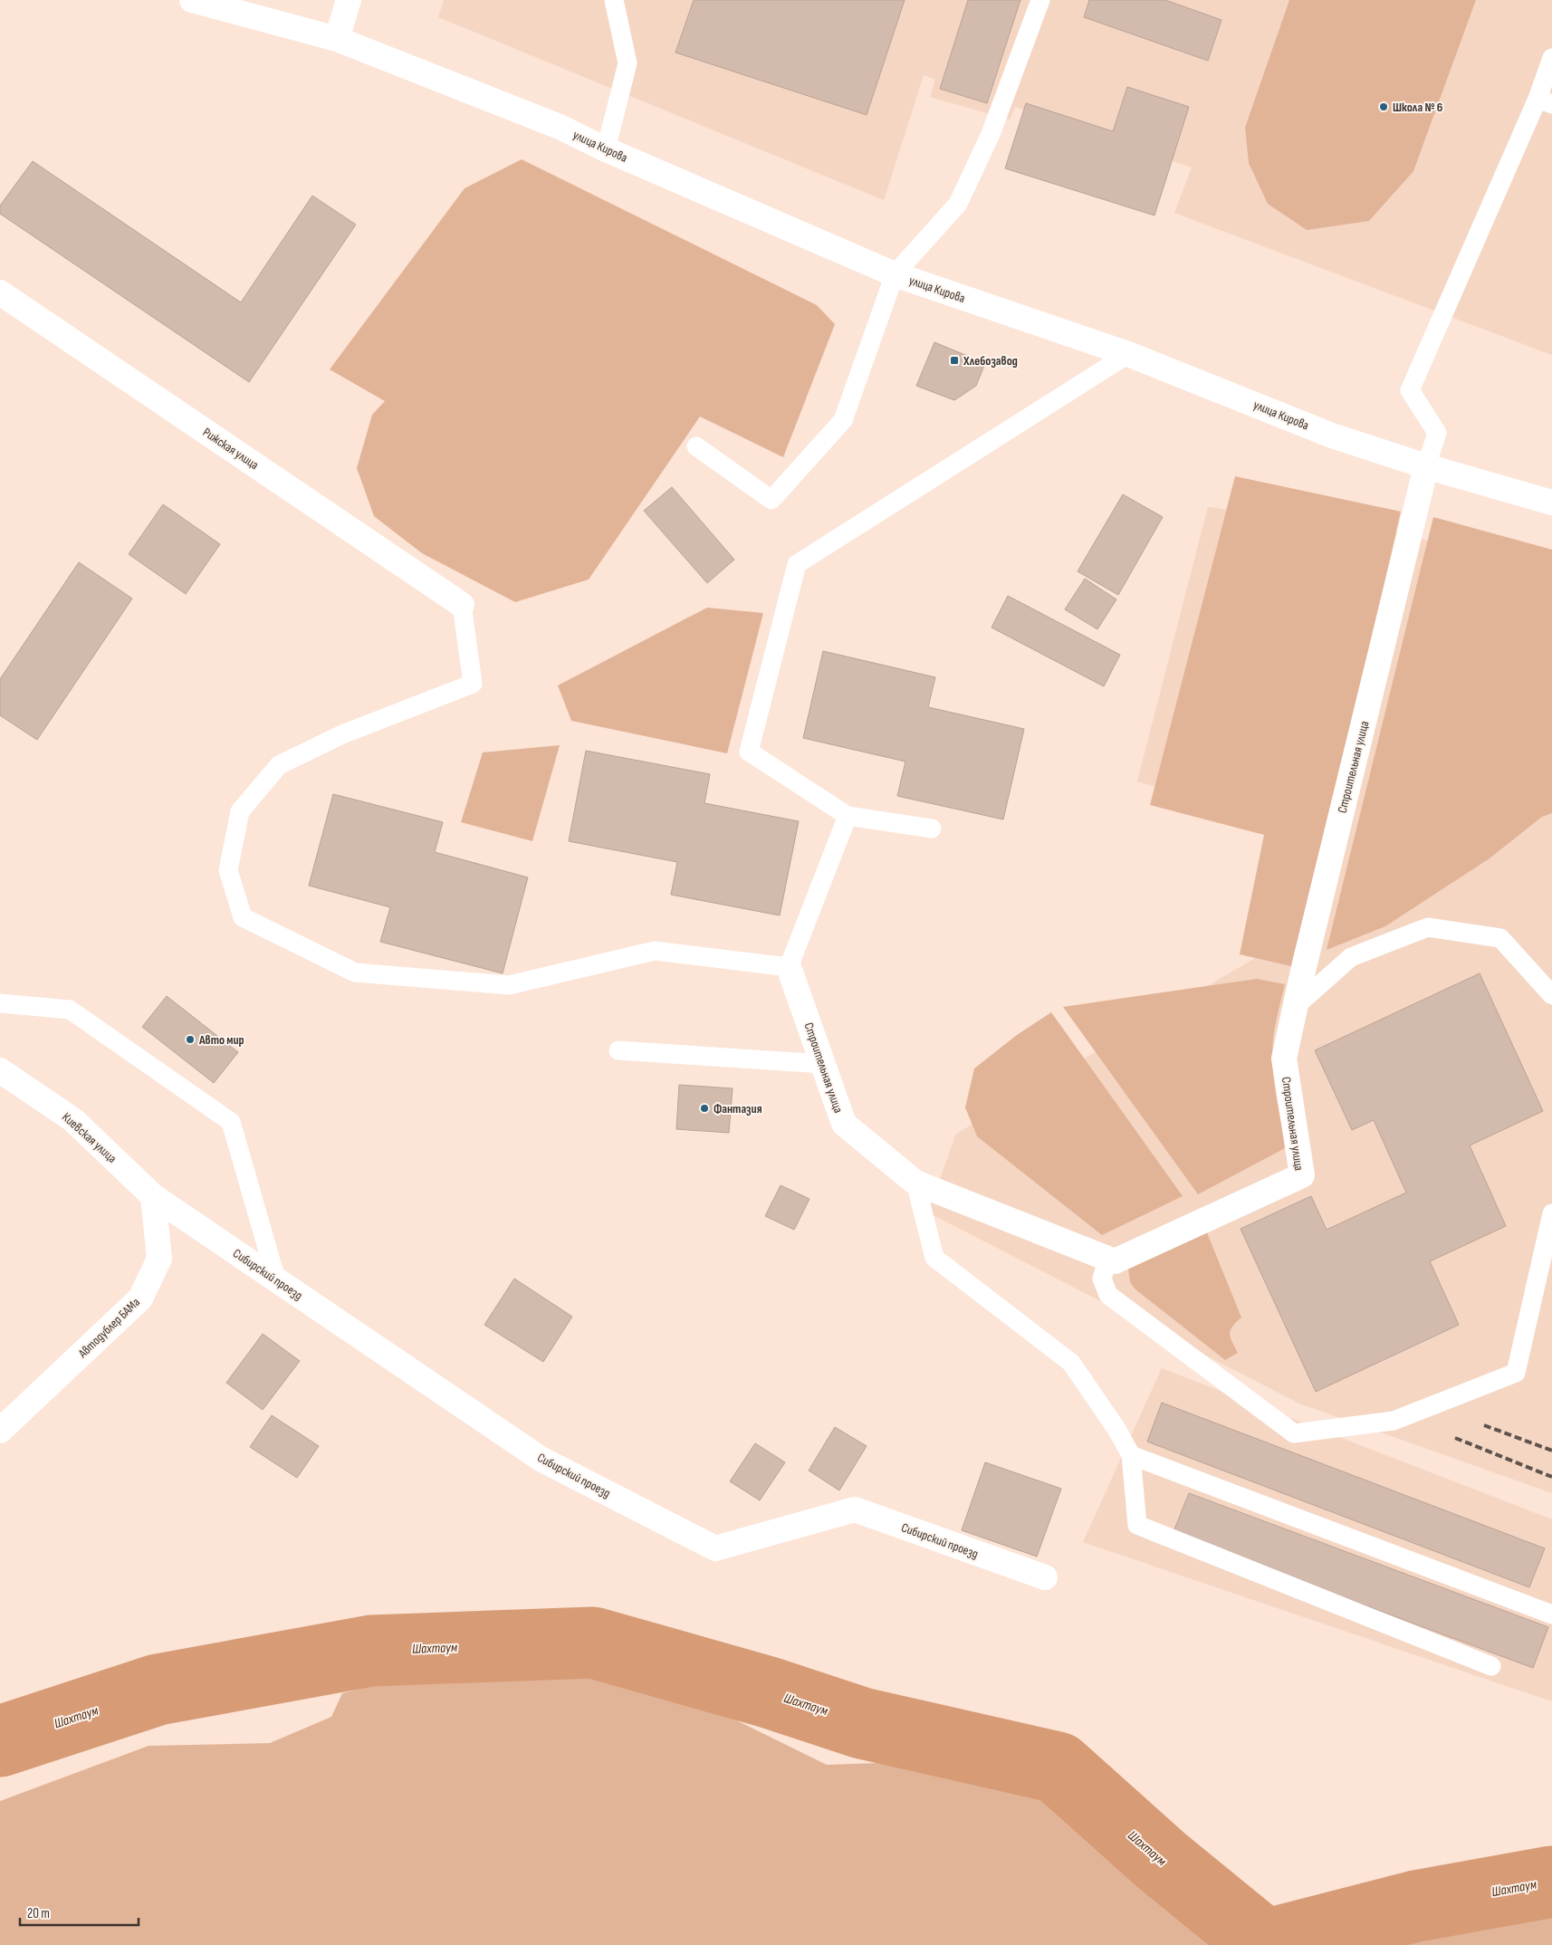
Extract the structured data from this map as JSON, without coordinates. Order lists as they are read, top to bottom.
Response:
{
  "streets": {
    "street": [
      "улица Кирова",
      "Рижская улица",
      "Строительная улица",
      "Киевская улица",
      "Сибирский проезд",
      "Автодублер БАМа"
    ]
  },
  "crossings": [
    ["улица Кирова", "Строительная улица"],
    ["Киевская улица", "Сибирский проезд"],
    ["Киевская улица", "Автодублер БАМа"],
    ["Сибирский проезд", "Автодублер БАМа"]
  ],
  "water": ["Шахтаум"],
  "places": {
    "other": ["Школа № 6", "Авто мир", "Фантазия"],
    "transit": ["Хлебозавод"]
  },
  "scale_bar": "20 m"
}
